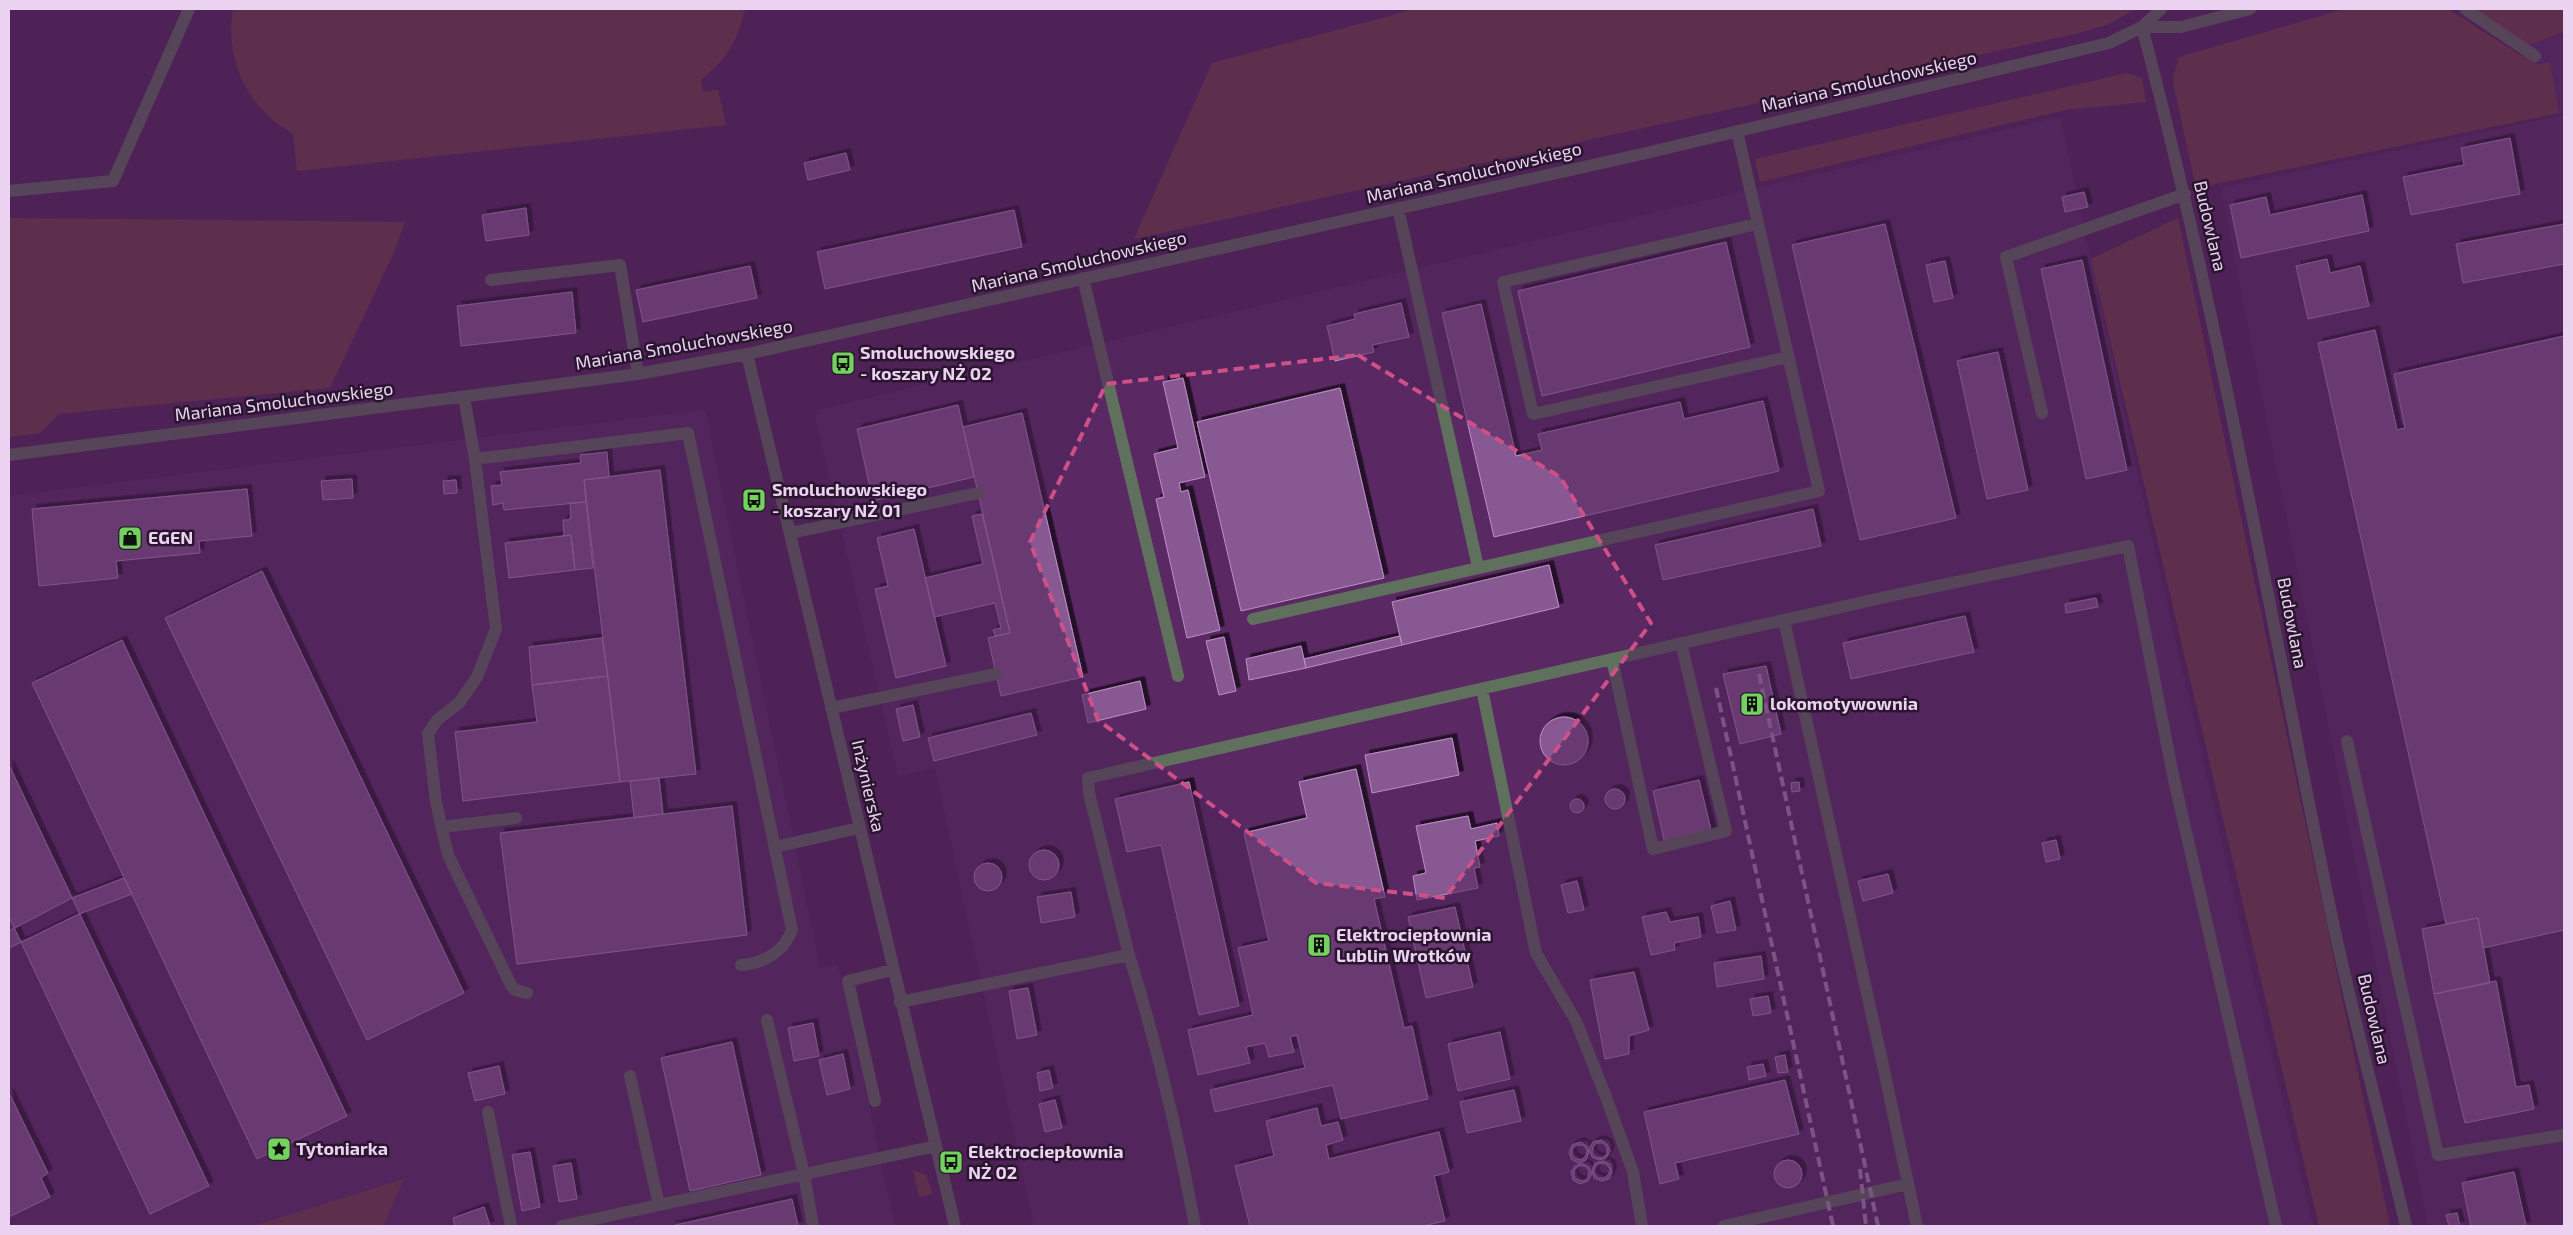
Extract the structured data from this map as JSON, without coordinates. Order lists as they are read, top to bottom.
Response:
{
  "streets": {
    "street": ["Mariana Smoluchowskiego", "Budowlana", "Inżynierska"]
  },
  "crossings": [
    ["Mariana Smoluchowskiego", "Budowlana"],
    ["Mariana Smoluchowskiego", "Inżynierska"]
  ],
  "places": {
    "bus stop": ["Smoluchowskiego - koszary NŻ 02", "Smoluchowskiego - koszary NŻ 01", "Elektrociepłownia NŻ 02"],
    "shop": ["EGEN"],
    "building": ["lokomotywownia", "Elektrociepłownia Lublin Wrotków"],
    "place": ["Tytoniarka"]
  }
}
